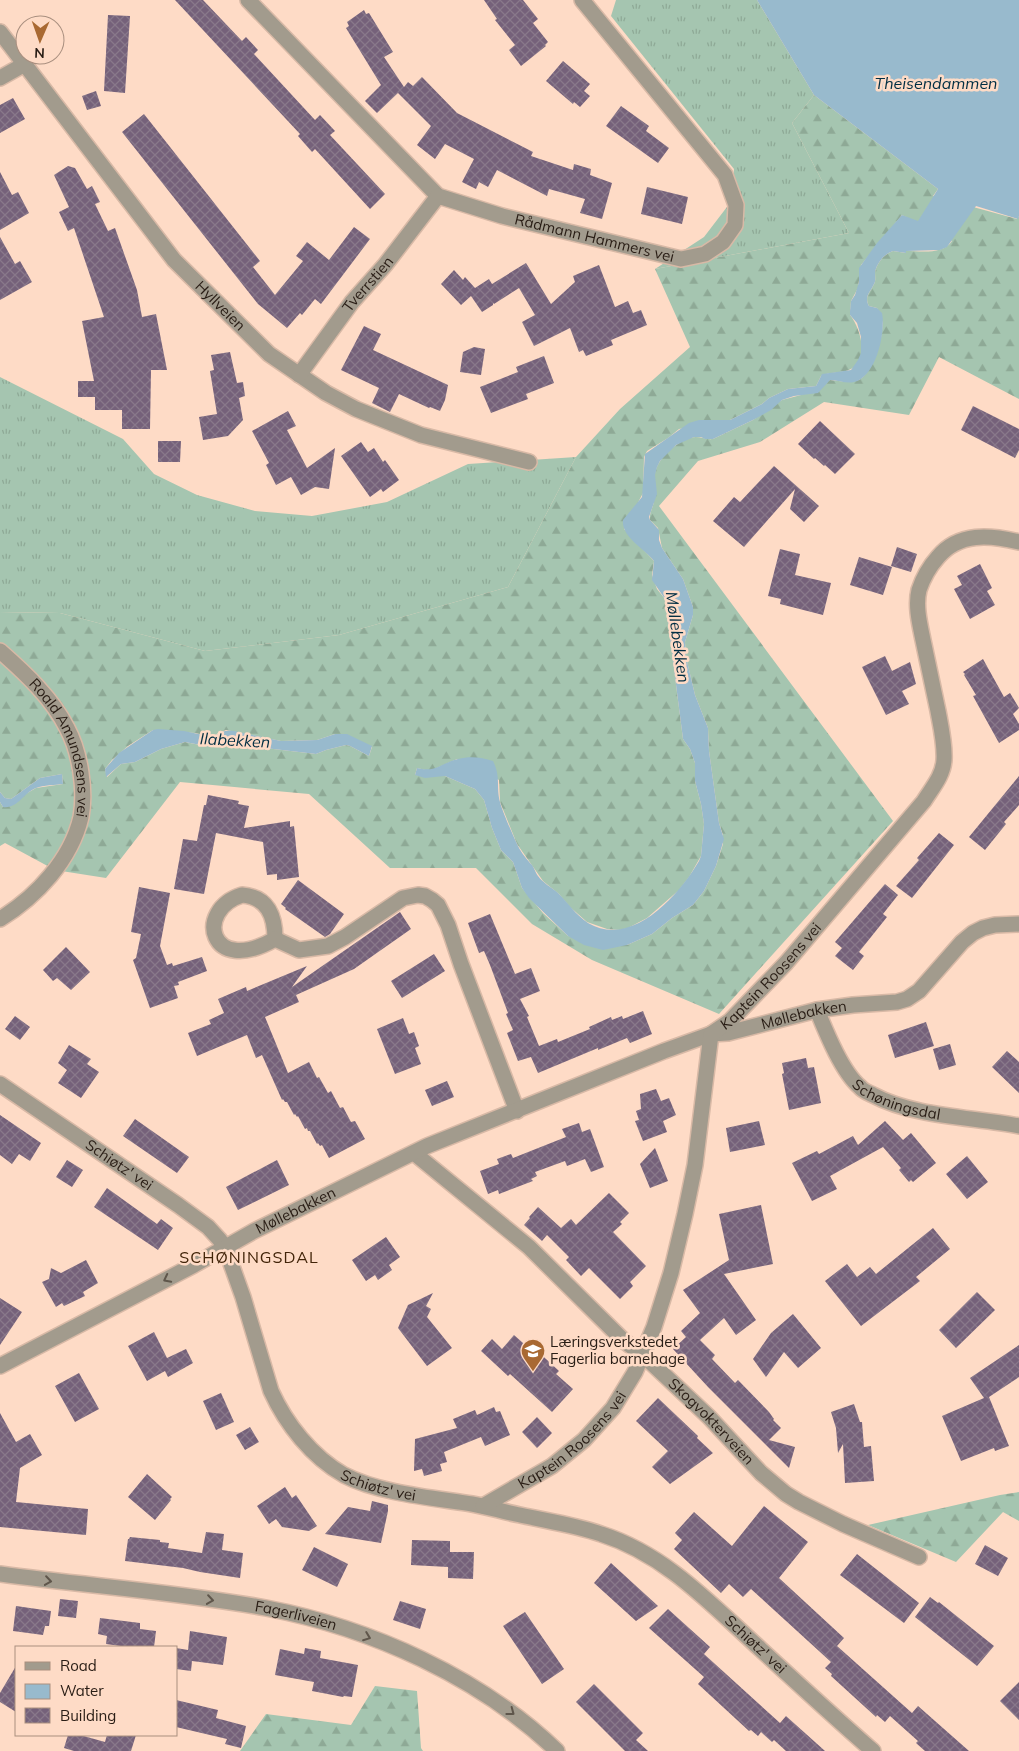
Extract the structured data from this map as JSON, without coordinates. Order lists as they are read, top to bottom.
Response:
{
  "streets": {
    "street": [
      "Rådmann Hammers vei",
      "Tverrstien",
      "Hyllveien",
      "Roald Amundsens vei",
      "Kaptein Roosens vei",
      "Møllebakken",
      "Schøningsdal",
      "Schiøtz' vei",
      "Skogvokterveien",
      "Fagerliveien"
    ]
  },
  "crossings": [
    ["Rådmann Hammers vei", "Tverrstien"],
    ["Tverrstien", "Hyllveien"],
    ["Kaptein Roosens vei", "Møllebakken"],
    ["Kaptein Roosens vei", "Schiøtz' vei"],
    ["Kaptein Roosens vei", "Skogvokterveien"],
    ["Møllebakken", "Schøningsdal"],
    ["Møllebakken", "Schiøtz' vei"],
    ["Møllebakken", "Skogvokterveien"]
  ],
  "one_way": ["Fagerliveien"],
  "districts": ["SCHØNINGSDAL"],
  "water": ["Theisendammen", "Møllebekken", "Ilabekken"],
  "places": {
    "school or university": ["Læringsverkstedet Fagerlia barnehage"]
  },
  "legend": ["Road", "Water", "Building"],
  "north": "bottom"
}
